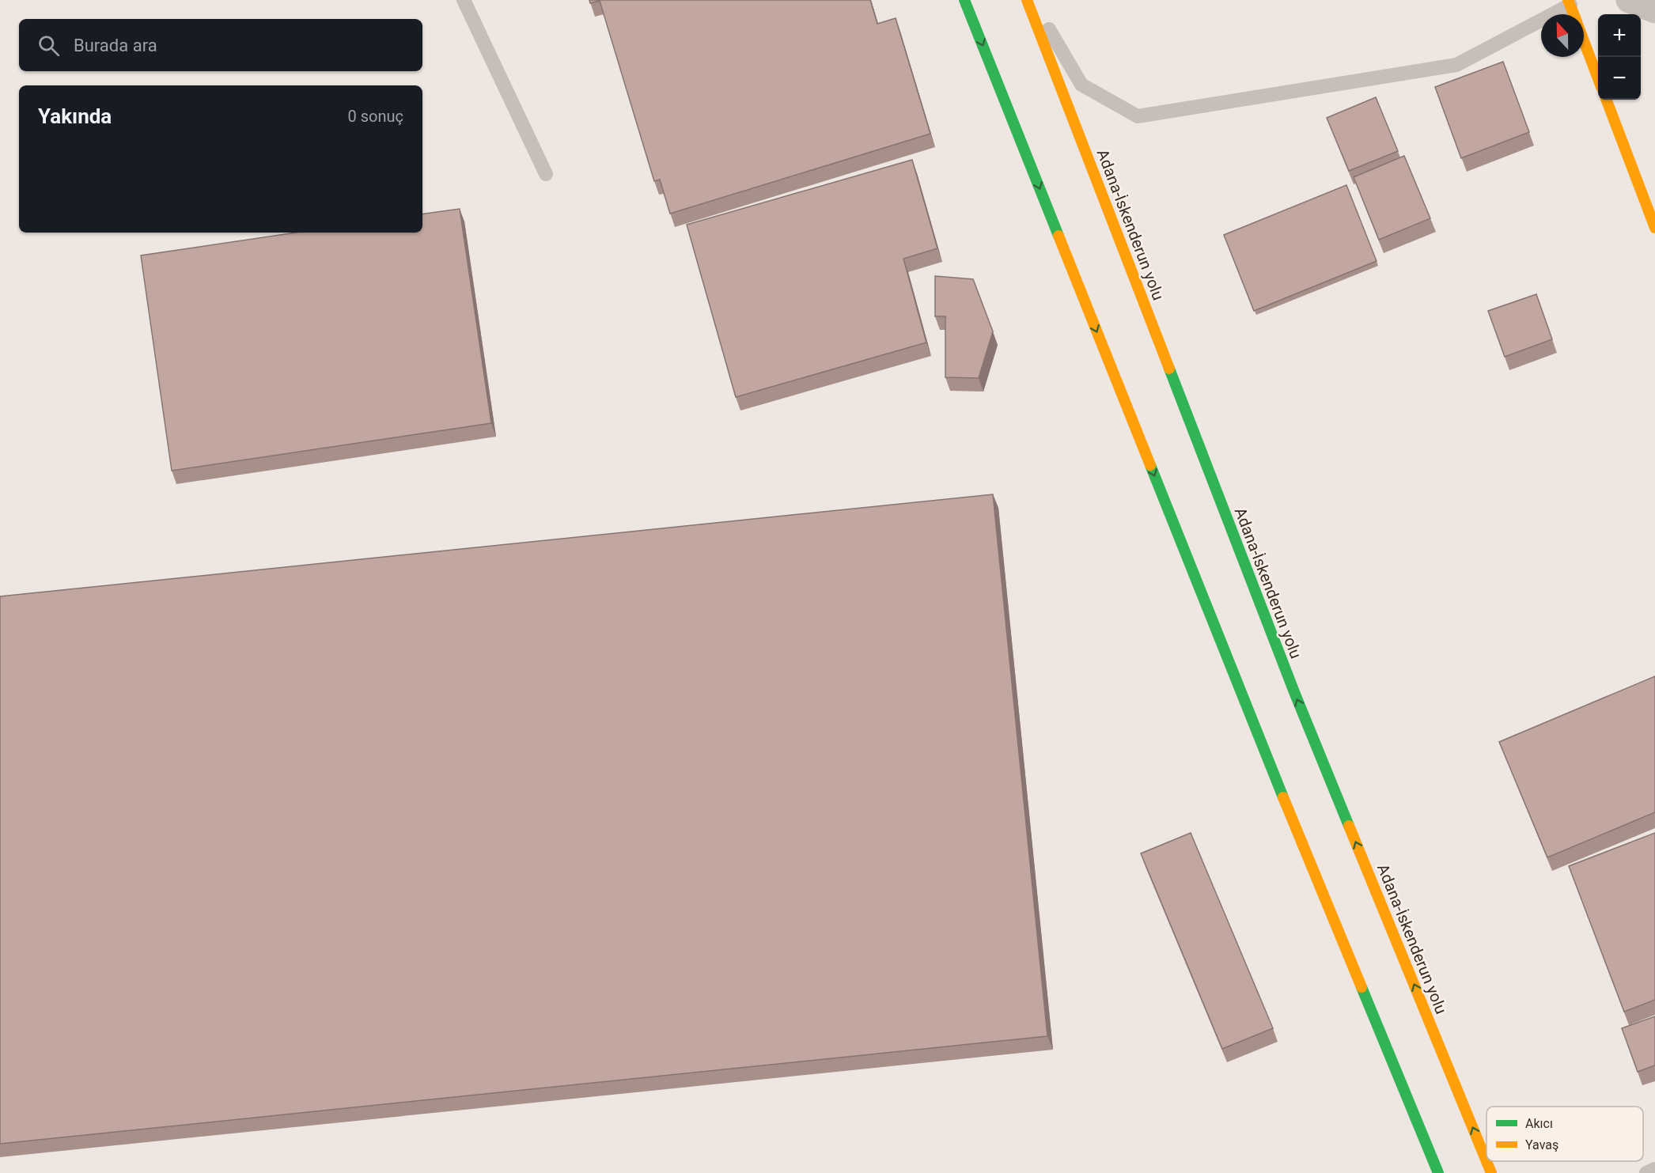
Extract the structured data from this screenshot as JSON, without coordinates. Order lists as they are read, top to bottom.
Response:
{
  "streets": {
    "main road": ["Adana-İskenderun yolu"]
  },
  "legend": ["Akıcı", "Yavaş"],
  "north": "top",
  "page": {
    "map_buttons": ["+", "−"],
    "search": "Burada ara",
    "heading": ["Yakında", "0 sonuç"]
  }
}
